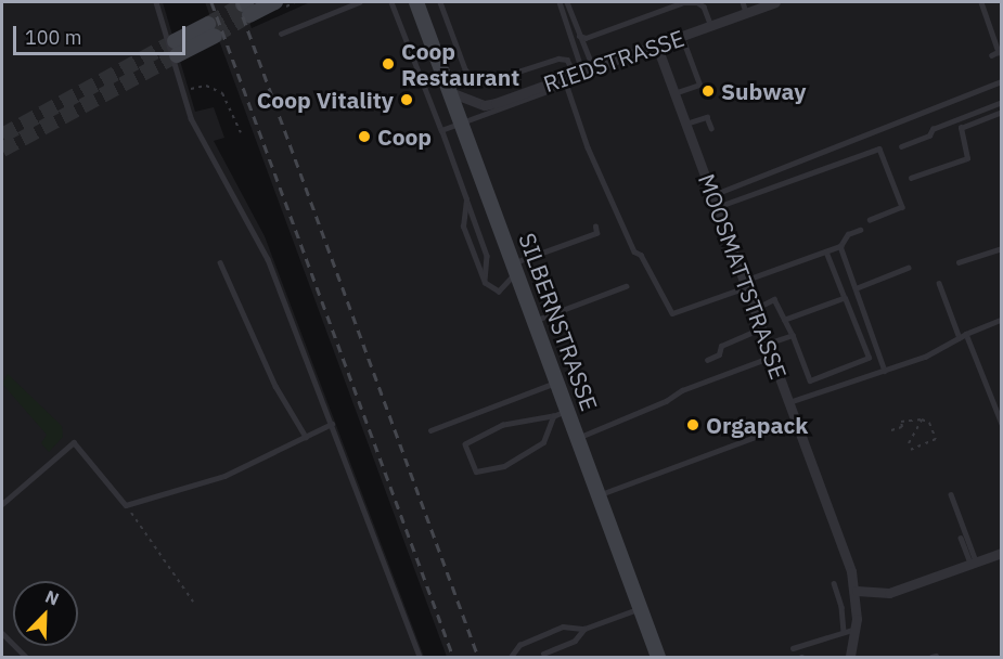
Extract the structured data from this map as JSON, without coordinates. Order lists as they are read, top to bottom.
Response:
{
  "streets": {
    "street": ["RIEDSTRASSE", "MOOSMATTSTRASSE", "SILBERNSTRASSE"]
  },
  "crossings": [
    ["RIEDSTRASSE", "MOOSMATTSTRASSE"],
    ["RIEDSTRASSE", "SILBERNSTRASSE"]
  ],
  "places": [
    "Coop Restaurant",
    "Subway",
    "Coop Vitality",
    "Coop",
    "Orgapack"
  ],
  "scale_bar": "100 m",
  "north": "top right"
}
